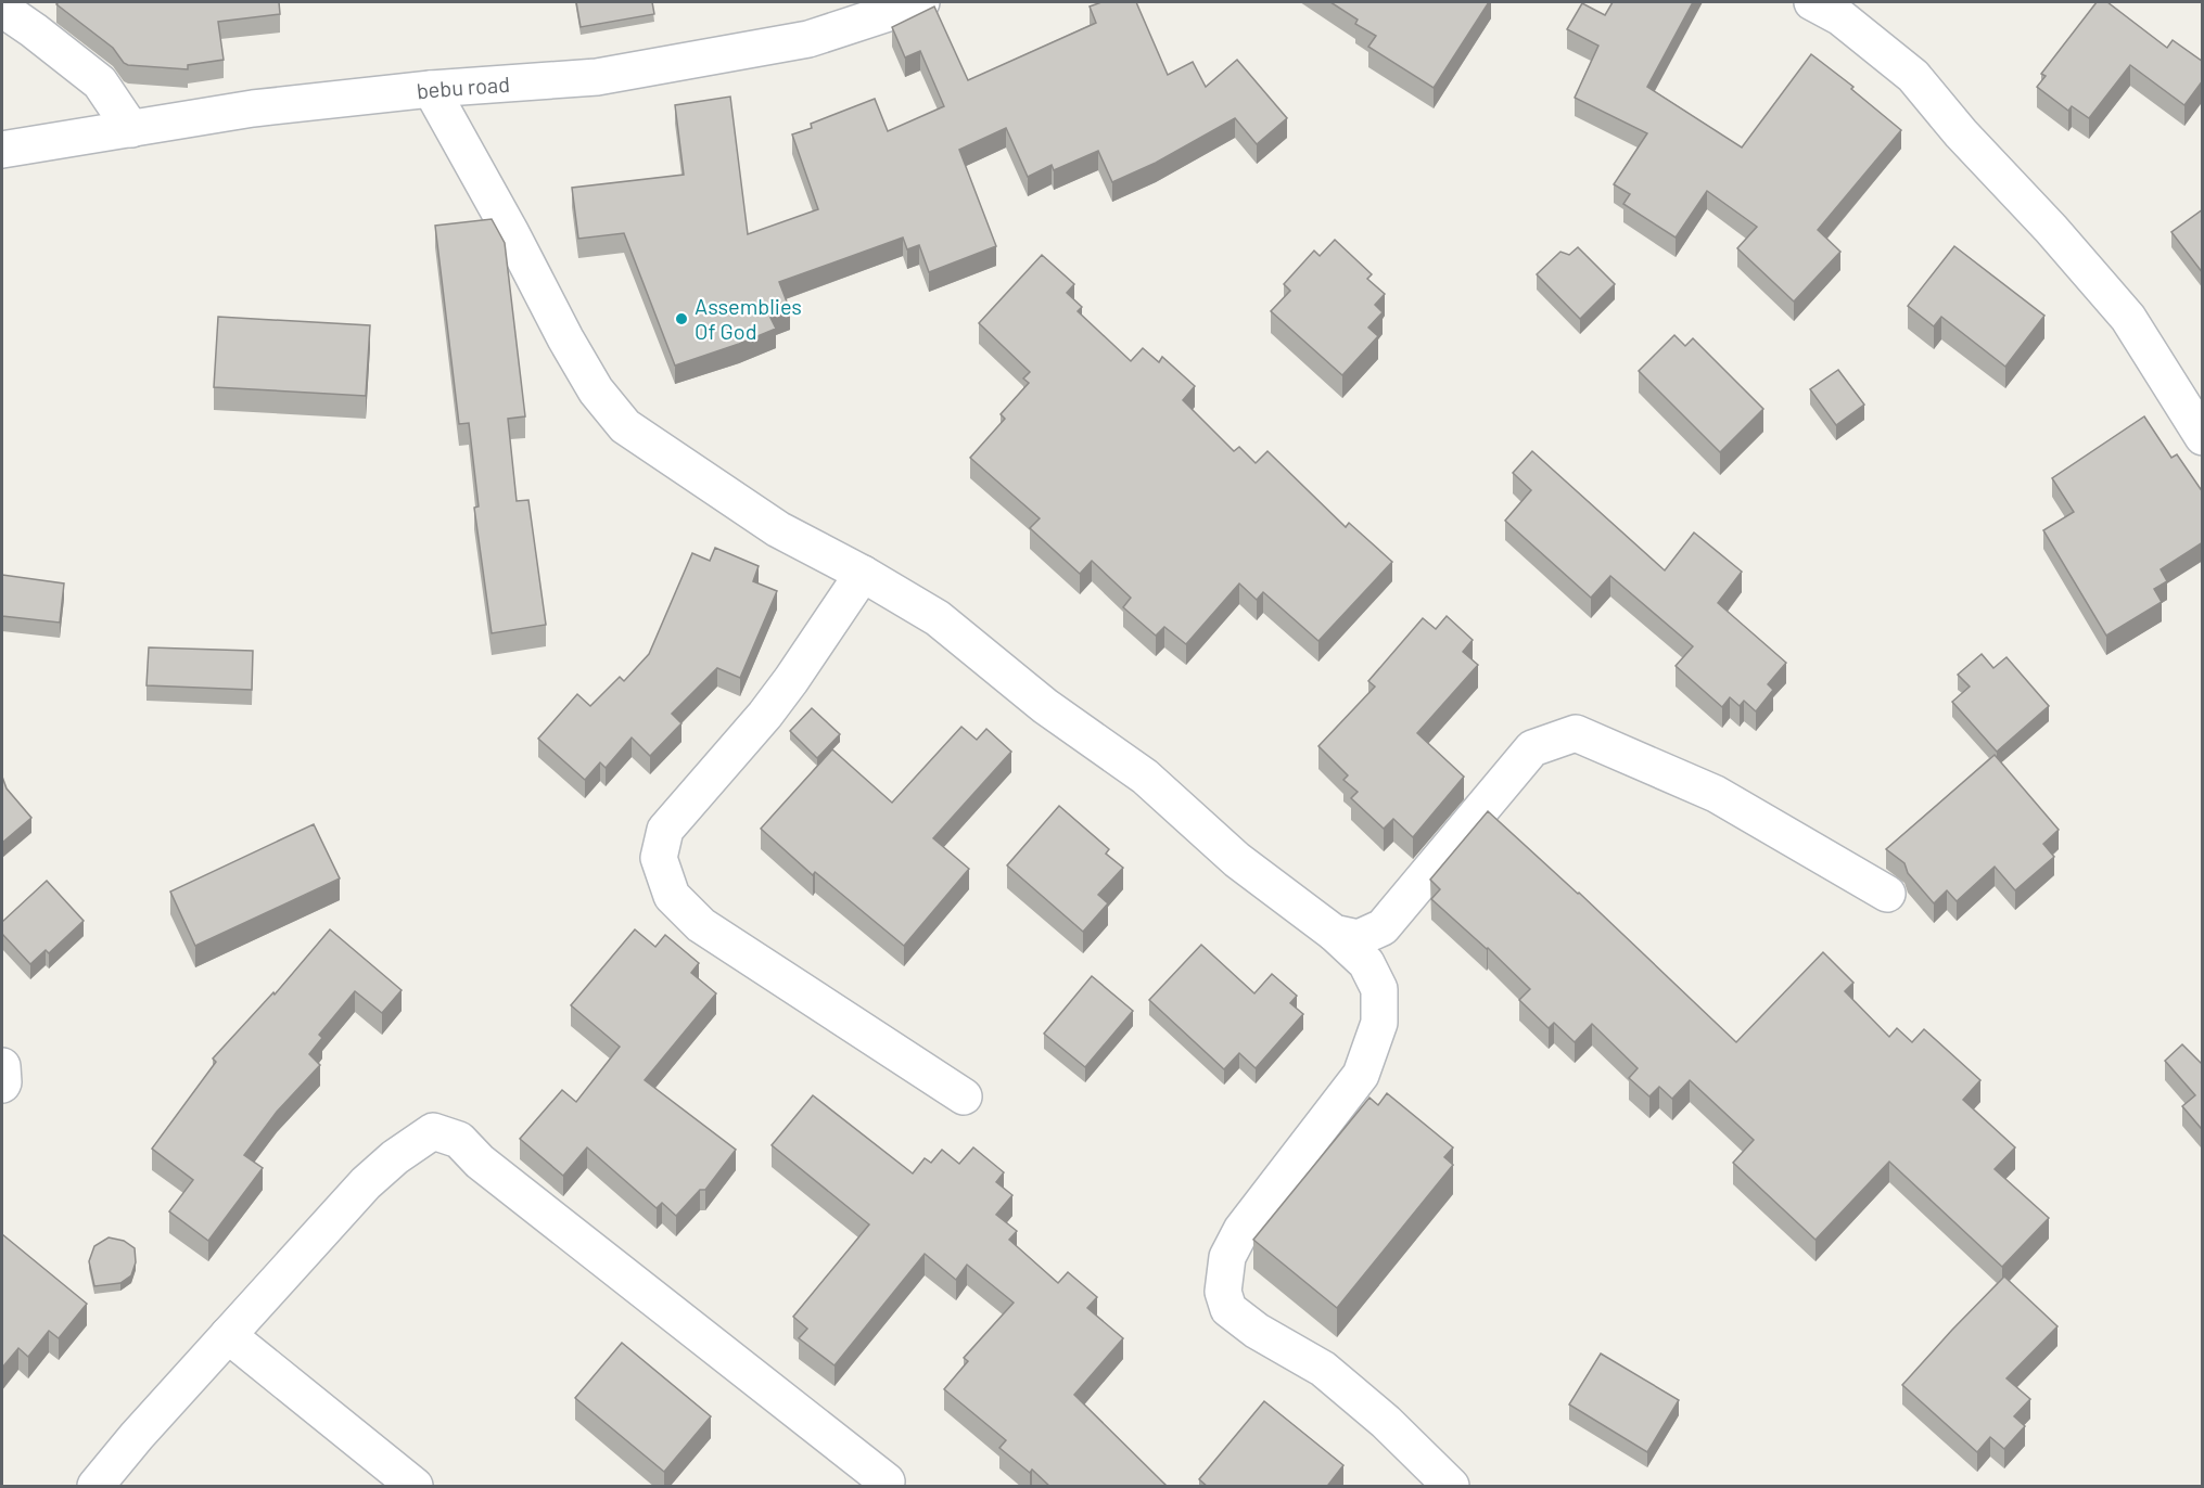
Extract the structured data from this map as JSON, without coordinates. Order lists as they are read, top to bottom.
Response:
{
  "streets": {
    "street": ["bebu road"]
  },
  "places": ["Assemblies Of God"]
}
